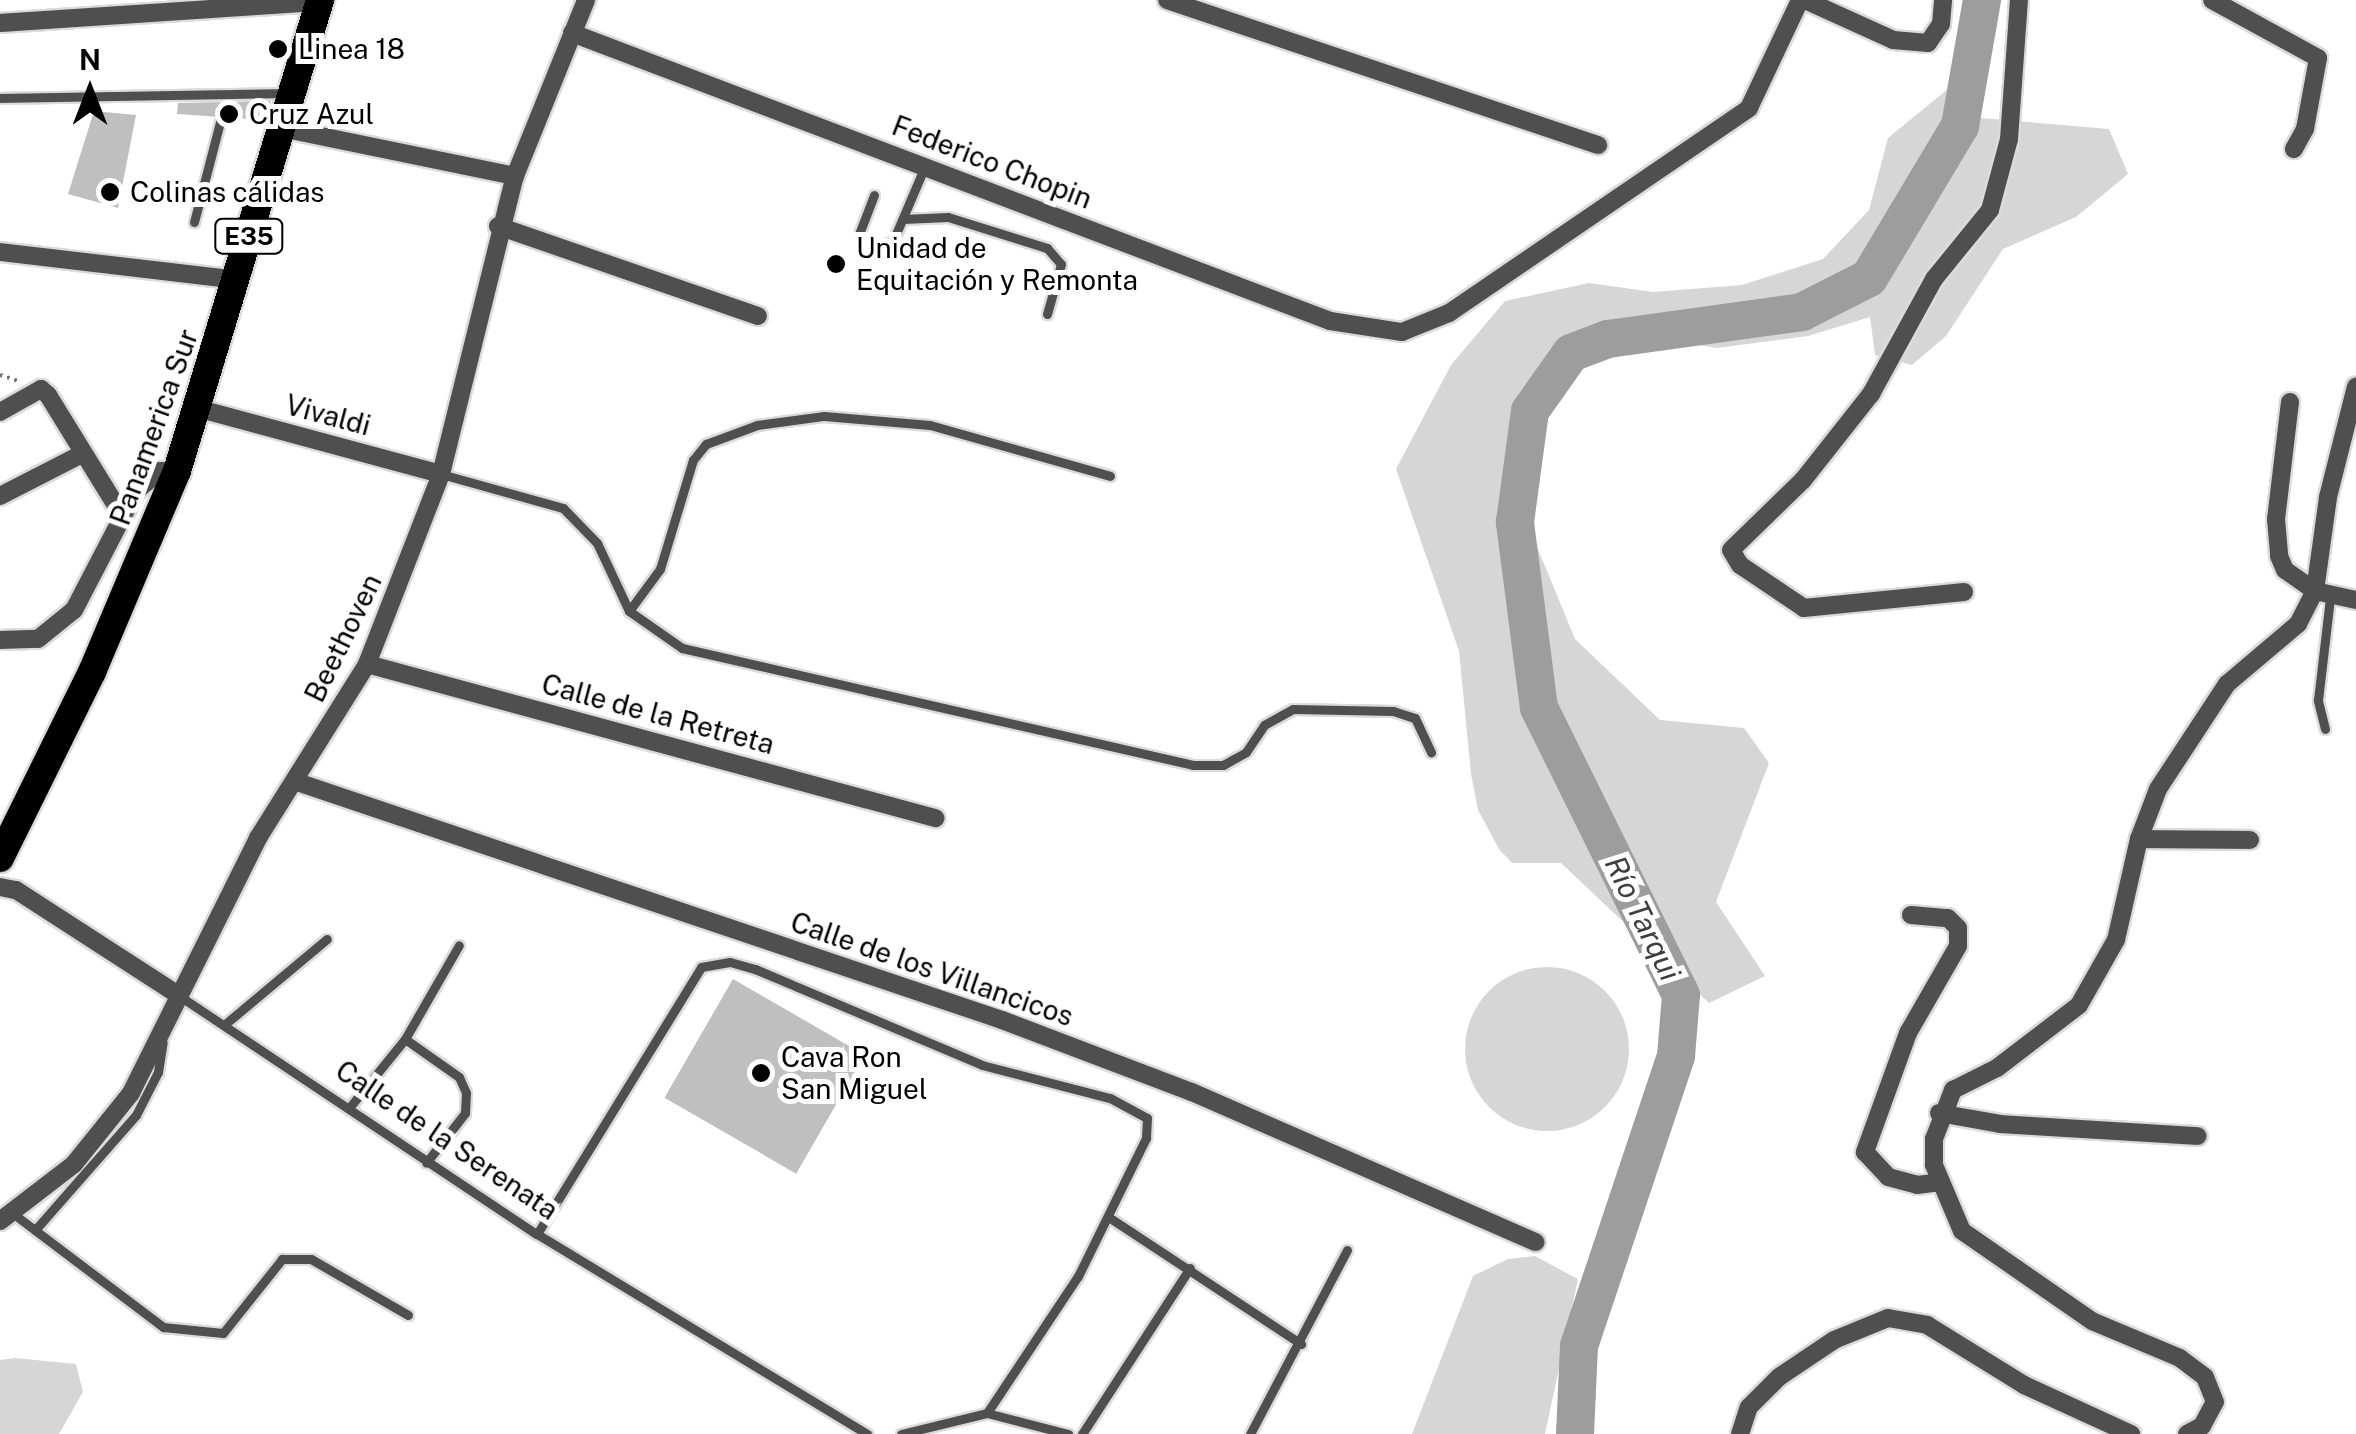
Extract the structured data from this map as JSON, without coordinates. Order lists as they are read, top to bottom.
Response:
{
  "streets": {
    "highway": ["E35", "Panamerica Sur"],
    "street": [
      "Federico Chopin",
      "Vivaldi",
      "Beethoven",
      "Calle de la Retreta",
      "Calle de los Villancicos",
      "Calle de la Serenata"
    ]
  },
  "crossings": [
    ["Federico Chopin", "Beethoven"],
    ["Vivaldi", "Panamerica Sur"],
    ["Vivaldi", "Beethoven"],
    ["Beethoven", "Calle de la Retreta"],
    ["Beethoven", "Calle de los Villancicos"],
    ["Beethoven", "Calle de la Serenata"]
  ],
  "water": ["Río Tarqui"],
  "places": [
    "Linea 18",
    "Cruz Azul",
    "Colinas cálidas",
    "Unidad de Equitación y Remonta",
    "Cava Ron San Miguel"
  ],
  "north": "top"
}
